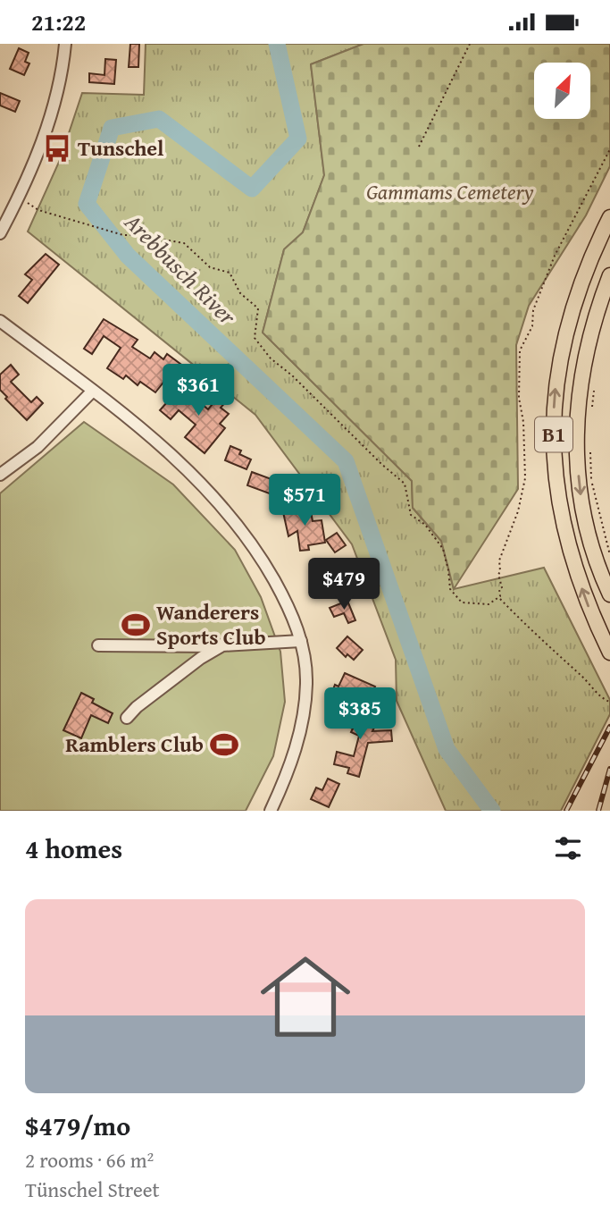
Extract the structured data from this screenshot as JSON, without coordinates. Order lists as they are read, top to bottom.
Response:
{
  "streets": {
    "main road": ["B1"]
  },
  "water": ["Arebbusch River"],
  "parks": ["Gammams Cemetery"],
  "places": {
    "bus stop": ["Tunschel"],
    "sports": ["Wanderers Sports Club", "Ramblers Club"]
  },
  "north": "top right",
  "page": {
    "status": "21:22",
    "price": [
      "$361",
      "$571",
      "$479",
      "$385"
    ],
    "heading": "4 homes",
    "list": [
      {
        "name": "$479/mo",
        "note": "2 rooms · 66 m² · Tünschel Street"
      }
    ]
  }
}
